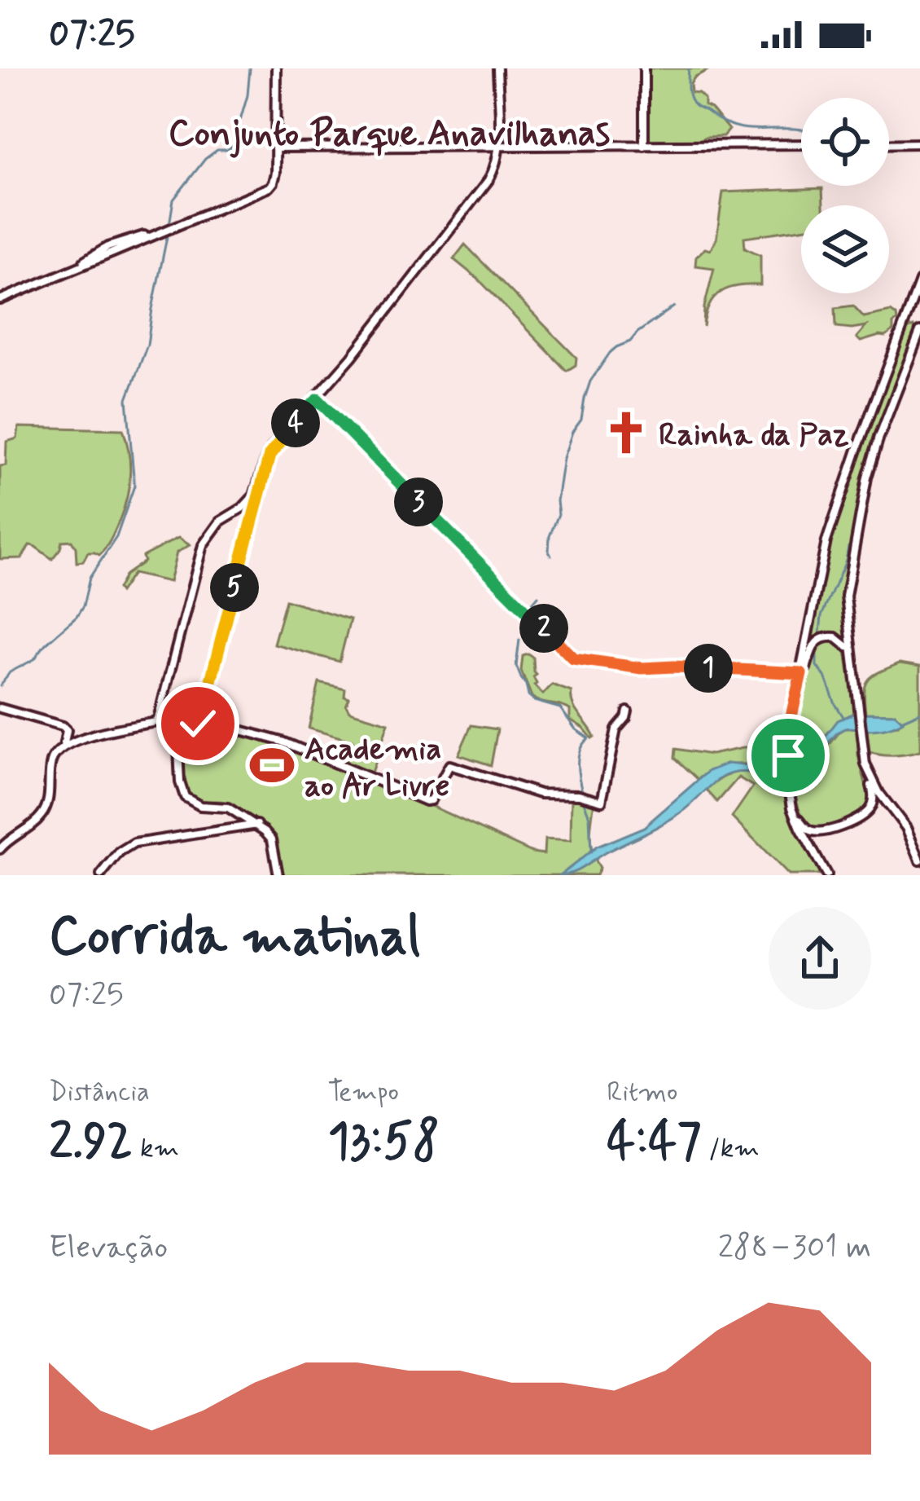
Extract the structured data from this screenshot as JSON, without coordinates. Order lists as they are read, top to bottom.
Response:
{
  "districts": ["Conjunto Parque Anavilhanas"],
  "places": {
    "church": ["Rainha da Paz"],
    "sports": ["Academia ao Ar Livre"]
  },
  "page": {
    "status": "07:25",
    "pins": [
      "4",
      "3",
      "5",
      "2",
      "1"
    ],
    "heading": ["Corrida matinal", "07:25"],
    "stats": [
      ["Distância", "2.92 km"],
      ["Tempo", "13:58"],
      ["Ritmo", "4:47 /km"]
    ],
    "chart": ["Elevação", "288–301 m"]
  }
}
